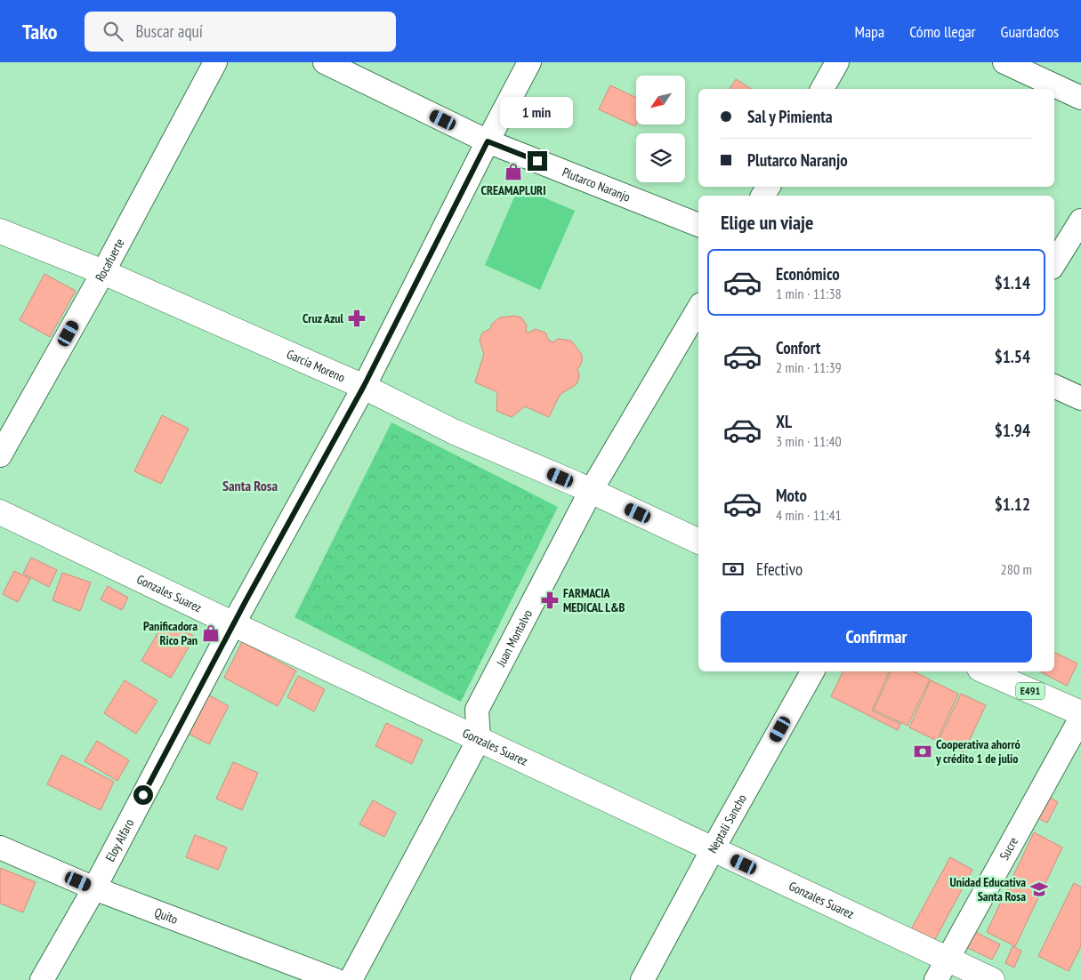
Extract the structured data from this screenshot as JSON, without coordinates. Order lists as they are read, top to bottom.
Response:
{
  "streets": {
    "main road": ["García Moreno", "Gonzales Suarez", "E491"],
    "street": [
      "Plutarco Naranjo",
      "Rocafuerte",
      "Juan Montalvo",
      "Neptali Sancho",
      "Eloy Alfaro",
      "Sucre",
      "Quito"
    ]
  },
  "crossings": [
    ["Plutarco Naranjo", "Eloy Alfaro"],
    ["Rocafuerte", "García Moreno"],
    ["García Moreno", "Juan Montalvo"],
    ["García Moreno", "Eloy Alfaro"],
    ["Gonzales Suarez", "Juan Montalvo"],
    ["Gonzales Suarez", "Neptali Sancho"],
    ["Gonzales Suarez", "Eloy Alfaro"],
    ["Gonzales Suarez", "Sucre"],
    ["Eloy Alfaro", "Quito"]
  ],
  "districts": ["Santa Rosa"],
  "places": {
    "shop": ["CREAMAPLURI", "Panificadora Rico Pan"],
    "pharmacy": ["Cruz Azul", "FARMACIA MEDICAL L&B"],
    "bank": ["Cooperativa ahorró y crédito 1 de julio"],
    "school or university": ["Unidad Educativa Santa Rosa"]
  },
  "north": "bottom left",
  "page": {
    "header": "Tako",
    "search": "Buscar aquí",
    "nav": ["Mapa", "Cómo llegar", "Guardados"],
    "banner": ["Sal y Pimienta", "Plutarco Naranjo"],
    "bubble": "1 min",
    "heading": "Elige un viaje",
    "list": [
      {
        "name": "Económico",
        "note": "1 min · 11:38",
        "value": "$1.14"
      },
      {
        "name": "Confort",
        "note": "2 min · 11:39",
        "value": "$1.54"
      },
      {
        "name": "XL",
        "note": "3 min · 11:40",
        "value": "$1.94"
      },
      {
        "name": "Moto",
        "note": "4 min · 11:41",
        "value": "$1.12"
      }
    ],
    "pay": ["Efectivo", "280 m"],
    "buttons": "Confirmar"
  }
}
